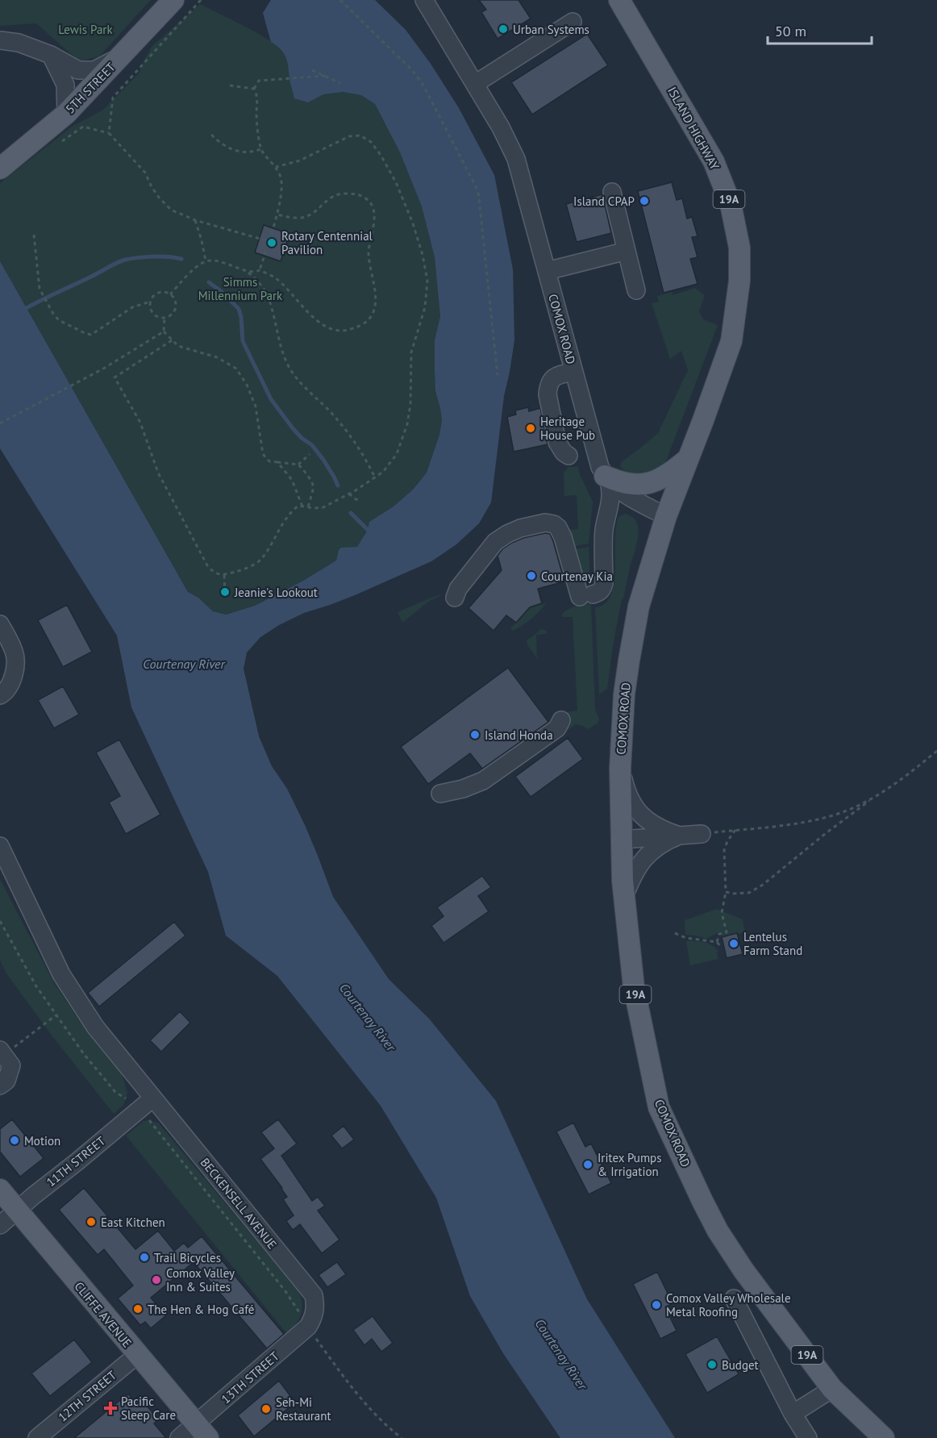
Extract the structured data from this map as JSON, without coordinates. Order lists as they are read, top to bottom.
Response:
{
  "streets": {
    "main road": [
      "5TH STREET",
      "ISLAND HIGHWAY",
      "19A",
      "COMOX ROAD",
      "CLIFFE AVENUE"
    ],
    "street": [
      "11TH STREET",
      "BECKENSELL AVENUE",
      "13TH STREET",
      "12TH STREET"
    ]
  },
  "crossings": [
    ["ISLAND HIGHWAY", "COMOX ROAD"],
    ["11TH STREET", "BECKENSELL AVENUE"],
    ["11TH STREET", "CLIFFE AVENUE"],
    ["BECKENSELL AVENUE", "13TH STREET"],
    ["CLIFFE AVENUE", "13TH STREET"],
    ["CLIFFE AVENUE", "12TH STREET"]
  ],
  "water": ["Courtenay River"],
  "parks": ["Lewis Park", "Simms Millennium Park"],
  "places": {
    "other": [
      "Urban Systems",
      "Island CPAP",
      "Rotary Centennial Pavilion",
      "Heritage House Pub",
      "Courtenay Kia",
      "Jeanie's Lookout",
      "Island Honda",
      "Lentelus Farm Stand",
      "Motion",
      "Iritex Pumps & Irrigation",
      "East Kitchen",
      "Trail Bicycles",
      "Comox Valley Inn & Suites",
      "Comox Valley Wholesale Metal Roofing",
      "The Hen & Hog Café",
      "Budget",
      "Seh-Mi Restaurant"
    ],
    "health": ["Pacific Sleep Care"]
  },
  "scale_bar": "50 m"
}
